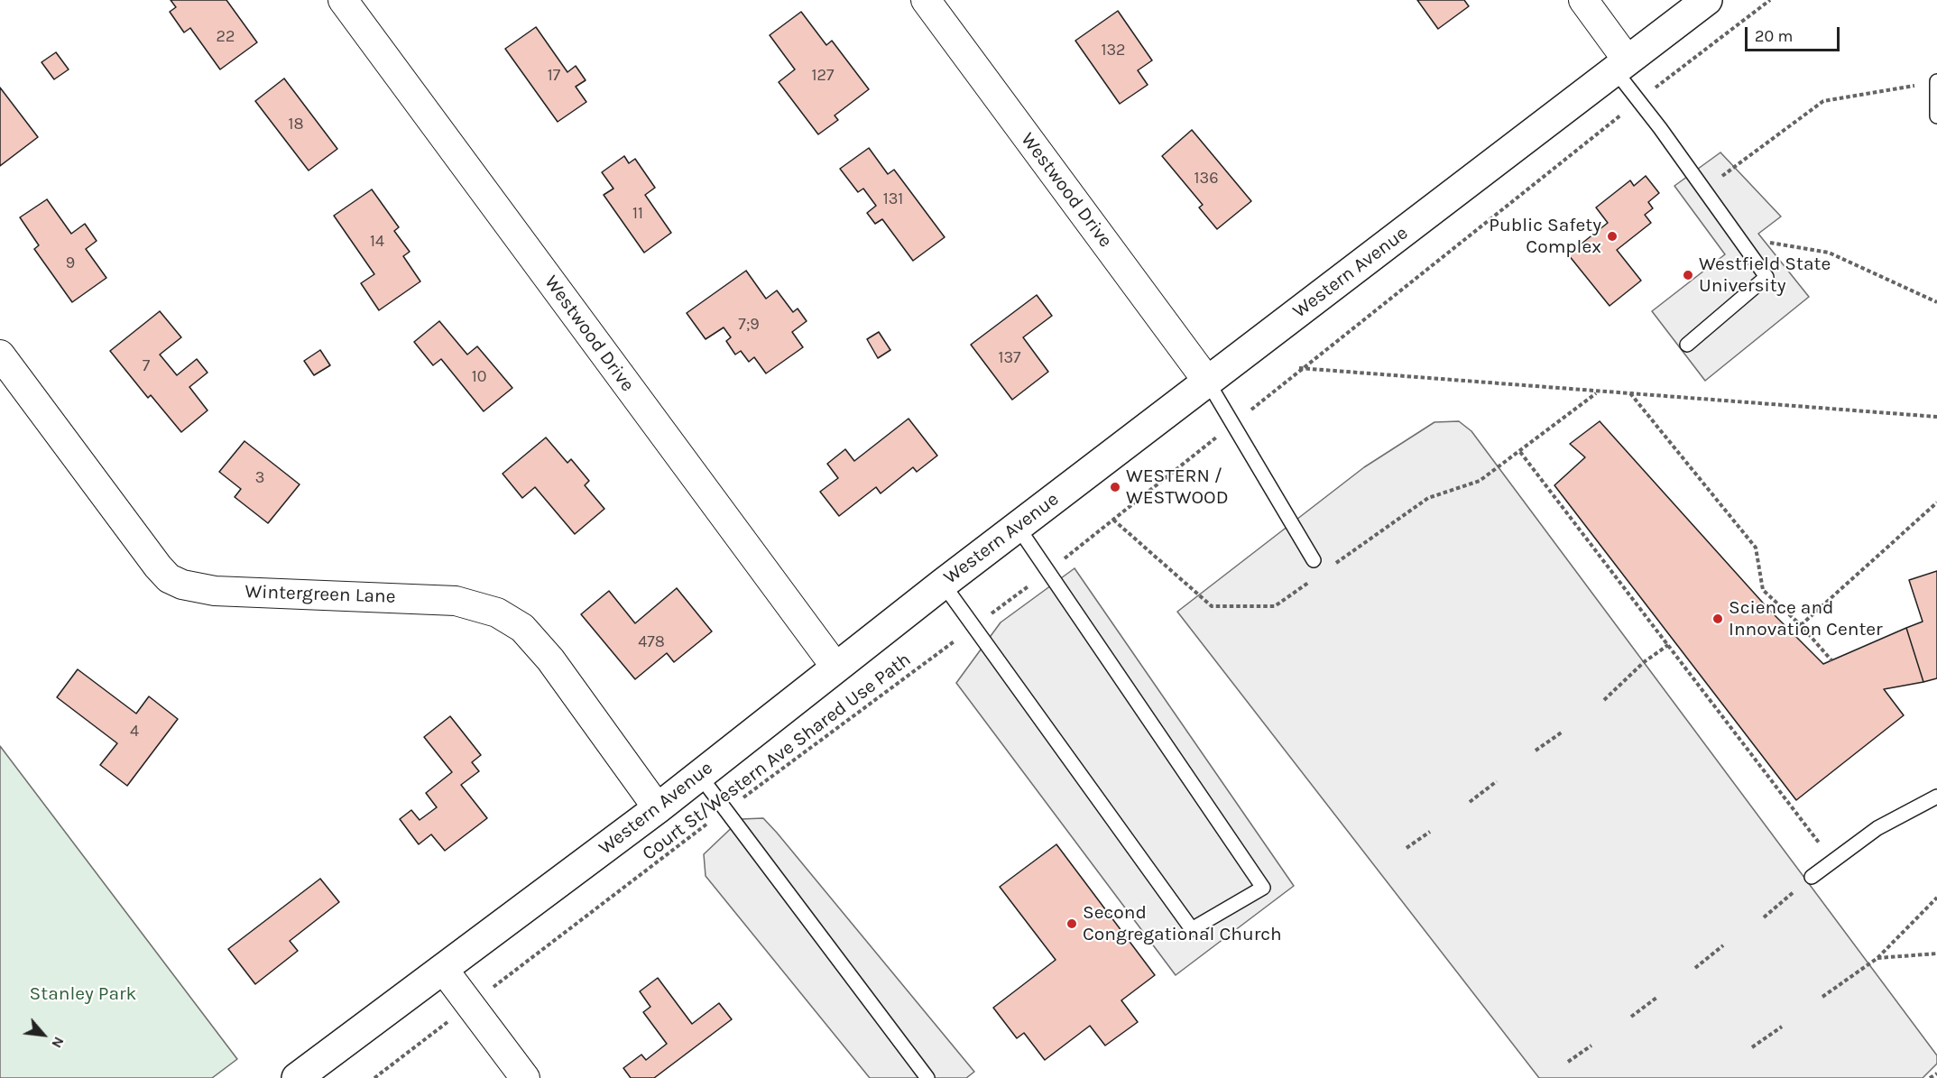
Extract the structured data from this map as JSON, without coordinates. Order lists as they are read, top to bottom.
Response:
{
  "streets": {
    "main road": ["Western Avenue"],
    "street": ["Westwood Drive", "Wintergreen Lane"],
    "path": ["Court St/Western Ave Shared Use Path"]
  },
  "crossings": [
    ["Westwood Drive", "Western Avenue"],
    ["Western Avenue", "Wintergreen Lane"]
  ],
  "parks": ["Stanley Park"],
  "places": [
    "Public Safety Complex",
    "Westfield State University",
    "WESTERN / WESTWOOD",
    "Science and Innovation Center",
    "Second Congregational Church"
  ],
  "house_numbers": [
    "22",
    "132",
    "17",
    "127",
    "18",
    "136",
    "131",
    "11",
    "14",
    "9",
    "7;9",
    "137",
    "7",
    "10",
    "3",
    "478",
    "4"
  ],
  "scale_bar": "20 m",
  "north": "bottom right"
}
